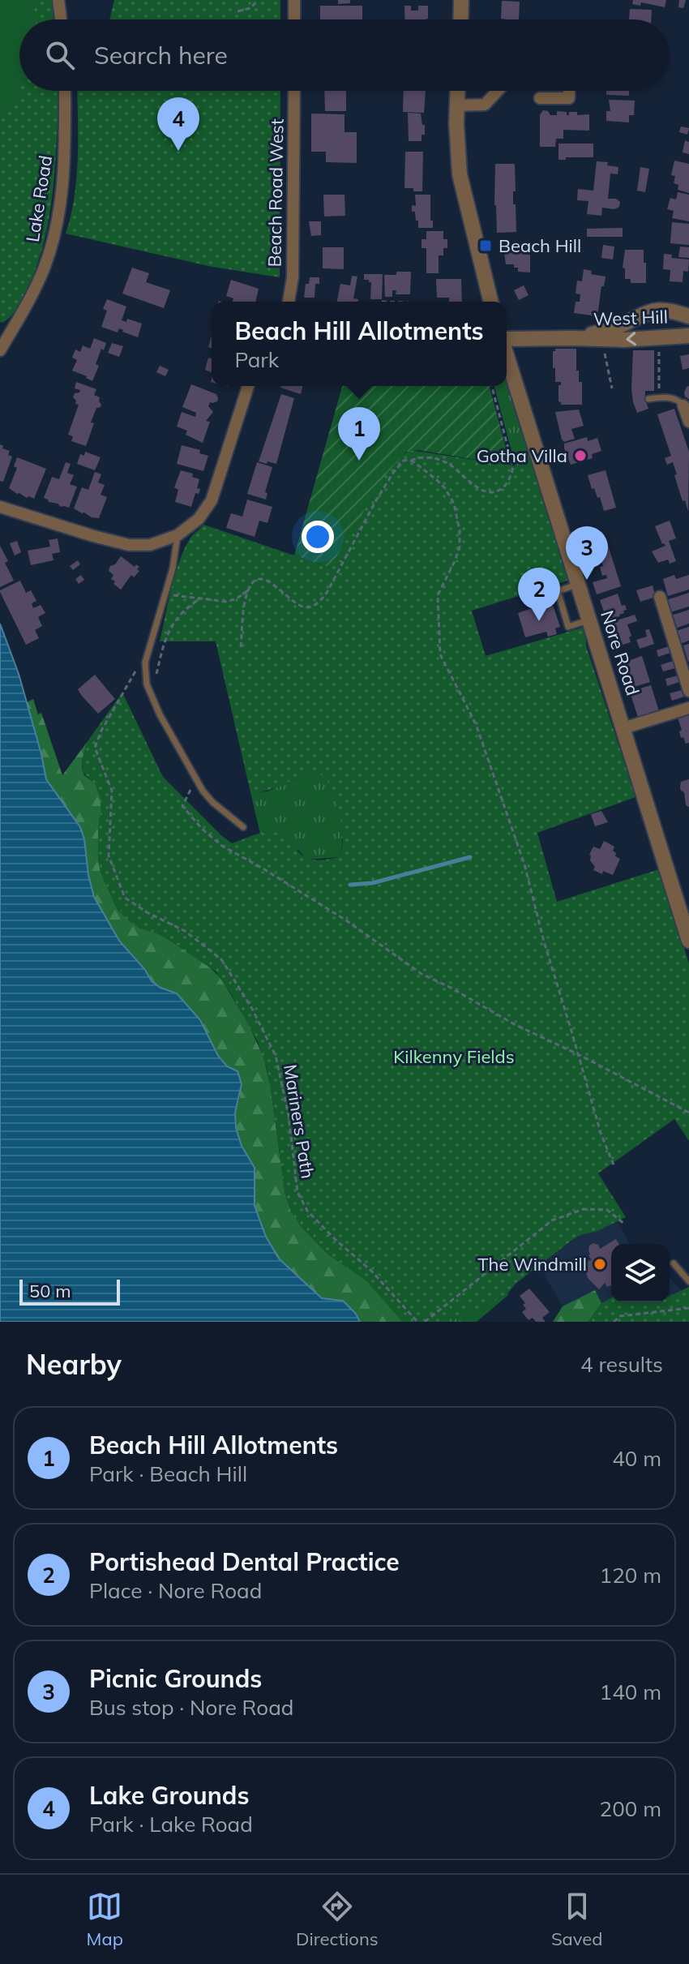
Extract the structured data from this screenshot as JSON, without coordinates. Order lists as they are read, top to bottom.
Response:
{
  "streets": {
    "street": [
      "Beach Road West",
      "Lake Road",
      "West Hill",
      "Nore Road"
    ],
    "path": ["Mariners Path"]
  },
  "parks": ["Kilkenny Fields"],
  "places": {
    "transit": ["Beach Hill"],
    "other": ["Gotha Villa", "The Windmill"]
  },
  "scale_bar": "50 m",
  "page": {
    "search": "Search here",
    "pins": [
      "4",
      "1",
      "3",
      "2"
    ],
    "popup": ["Beach Hill Allotments", "Park"],
    "scale": "50 m",
    "heading": ["Nearby", "4 results"],
    "list": [
      {
        "mark": "1",
        "name": "Beach Hill Allotments",
        "note": "Park · Beach Hill",
        "value": "40 m"
      },
      {
        "mark": "2",
        "name": "Portishead Dental Practice",
        "note": "Place · Nore Road",
        "value": "120 m"
      },
      {
        "mark": "3",
        "name": "Picnic Grounds",
        "note": "Bus stop · Nore Road",
        "value": "140 m"
      },
      {
        "mark": "4",
        "name": "Lake Grounds",
        "note": "Park · Lake Road",
        "value": "200 m"
      }
    ],
    "nav": ["Map", "Directions", "Saved"]
  }
}
